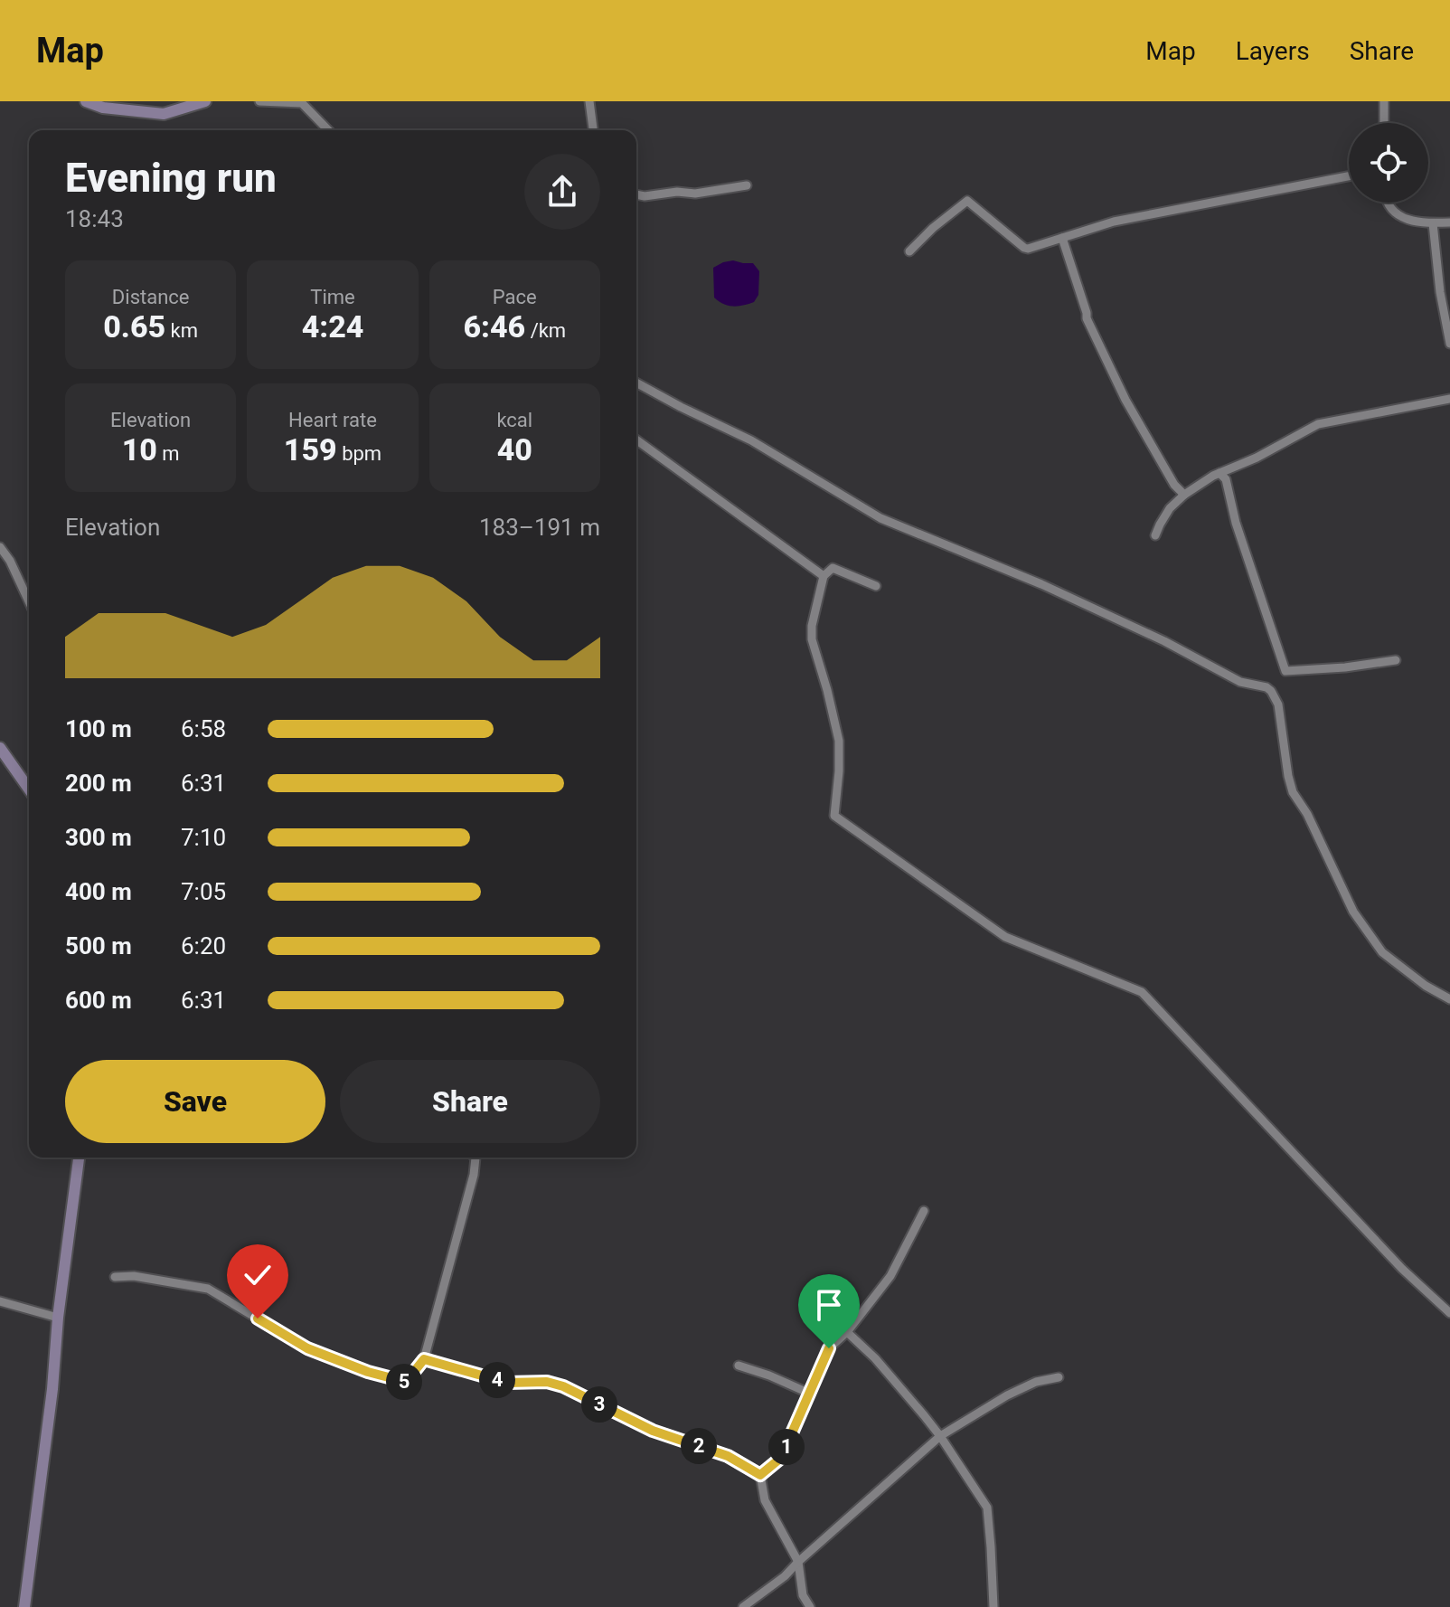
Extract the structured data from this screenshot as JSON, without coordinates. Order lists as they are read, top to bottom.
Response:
{
  "page": {
    "header": "Map",
    "nav": ["Map", "Layers", "Share"],
    "heading": ["Evening run", "18:43"],
    "stats": [
      ["Distance", "0.65 km"],
      ["Time", "4:24"],
      ["Pace", "6:46 /km"],
      ["Elevation", "10 m"],
      ["Heart rate", "159 bpm"],
      ["kcal", "40"]
    ],
    "chart": ["Elevation", "183–191 m"],
    "list": [
      {
        "name": "100 m",
        "note": "6:58"
      },
      {
        "name": "200 m",
        "note": "6:31"
      },
      {
        "name": "300 m",
        "note": "7:10"
      },
      {
        "name": "400 m",
        "note": "7:05"
      },
      {
        "name": "500 m",
        "note": "6:20"
      },
      {
        "name": "600 m",
        "note": "6:31"
      }
    ],
    "buttons": ["Save", "Share"],
    "pins": [
      "4",
      "5",
      "3",
      "2",
      "1"
    ]
  }
}
